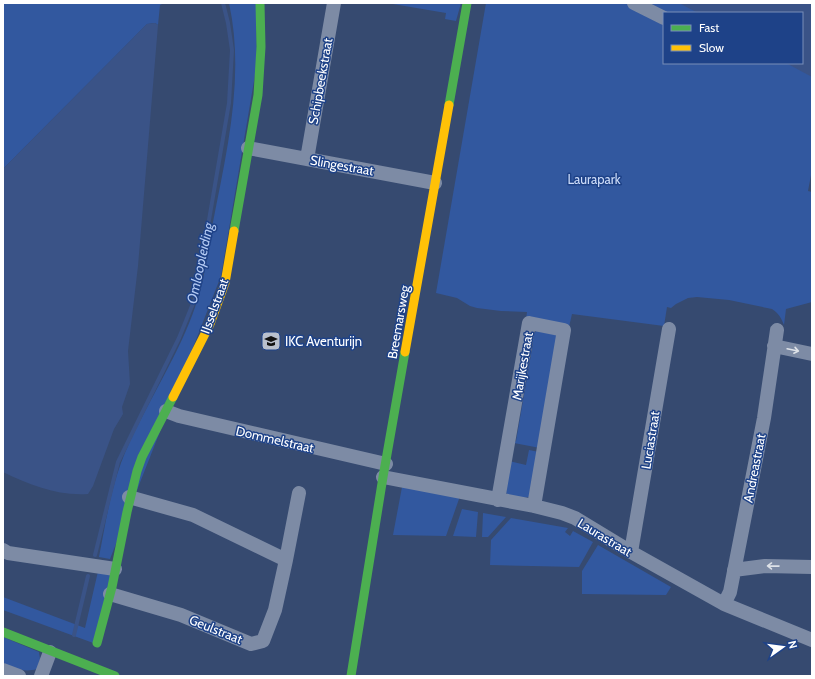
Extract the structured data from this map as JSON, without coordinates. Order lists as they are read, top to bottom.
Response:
{
  "streets": {
    "street": [
      "Schipbeekstraat",
      "Slingestraat",
      "IJsselstraat",
      "Breemarsweg",
      "Marijkestraat",
      "Dommelstraat",
      "Luciastraat",
      "Andreastraat",
      "Laurastraat",
      "Geulstraat"
    ]
  },
  "crossings": [
    ["Schipbeekstraat", "Slingestraat"],
    ["Slingestraat", "IJsselstraat"],
    ["Slingestraat", "Breemarsweg"],
    ["IJsselstraat", "Dommelstraat"],
    ["IJsselstraat", "Geulstraat"],
    ["Breemarsweg", "Dommelstraat"],
    ["Breemarsweg", "Laurastraat"],
    ["Marijkestraat", "Laurastraat"],
    ["Dommelstraat", "Laurastraat"],
    ["Luciastraat", "Laurastraat"],
    ["Andreastraat", "Laurastraat"]
  ],
  "water": ["Omloopleiding"],
  "parks": ["Laurapark"],
  "places": {
    "school or university": ["IKC Aventurijn"]
  },
  "legend": ["Fast", "Slow"],
  "north": "right"
}
